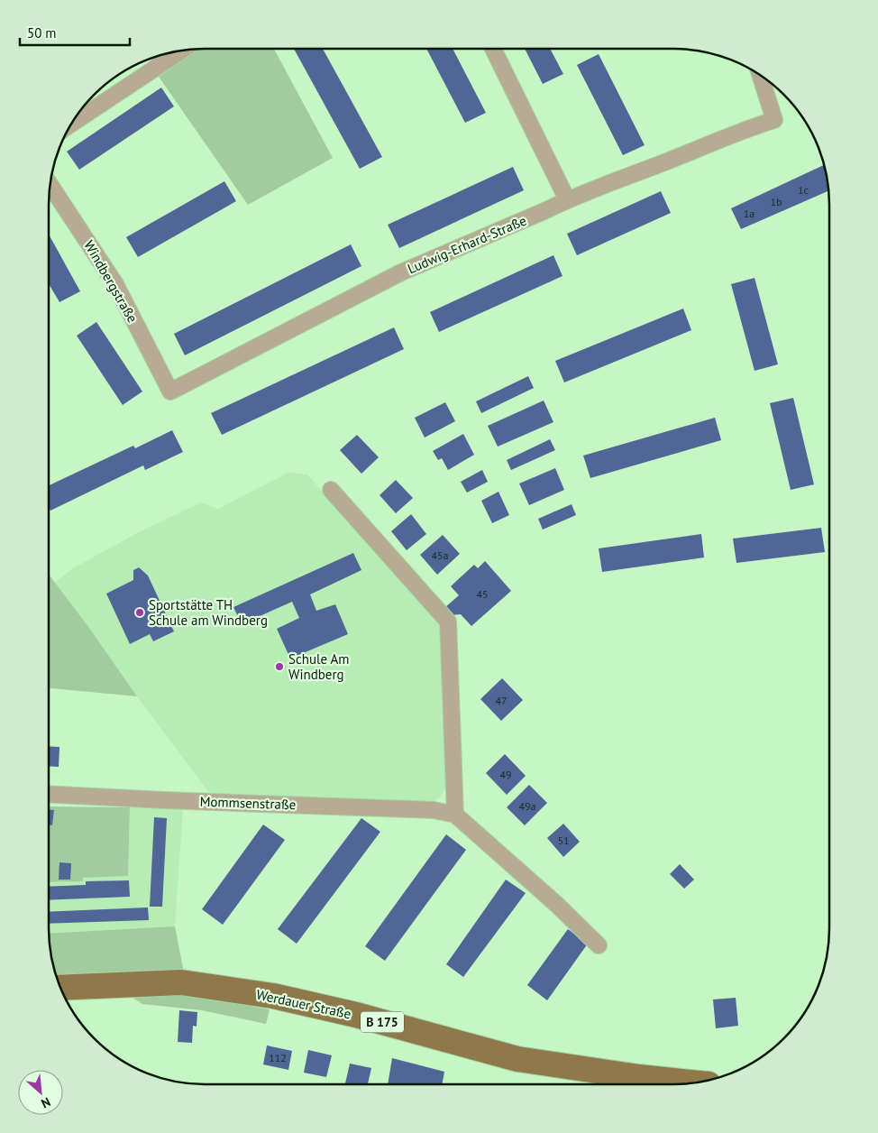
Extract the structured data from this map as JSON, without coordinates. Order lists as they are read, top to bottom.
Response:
{
  "streets": {
    "main road": ["Werdauer Straße", "B 175"],
    "street": ["Ludwig-Erhard-Straße", "Windbergstraße", "Mommsenstraße"]
  },
  "crossings": [
    ["Ludwig-Erhard-Straße", "Windbergstraße"]
  ],
  "places": ["Sportstätte TH Schule am Windberg", "Schule Am Windberg"],
  "house_numbers": [
    "1c",
    "1b",
    "1a",
    "45a",
    "45",
    "47",
    "49",
    "49a",
    "51",
    "112"
  ],
  "scale_bar": "50 m",
  "north": "bottom right"
}
